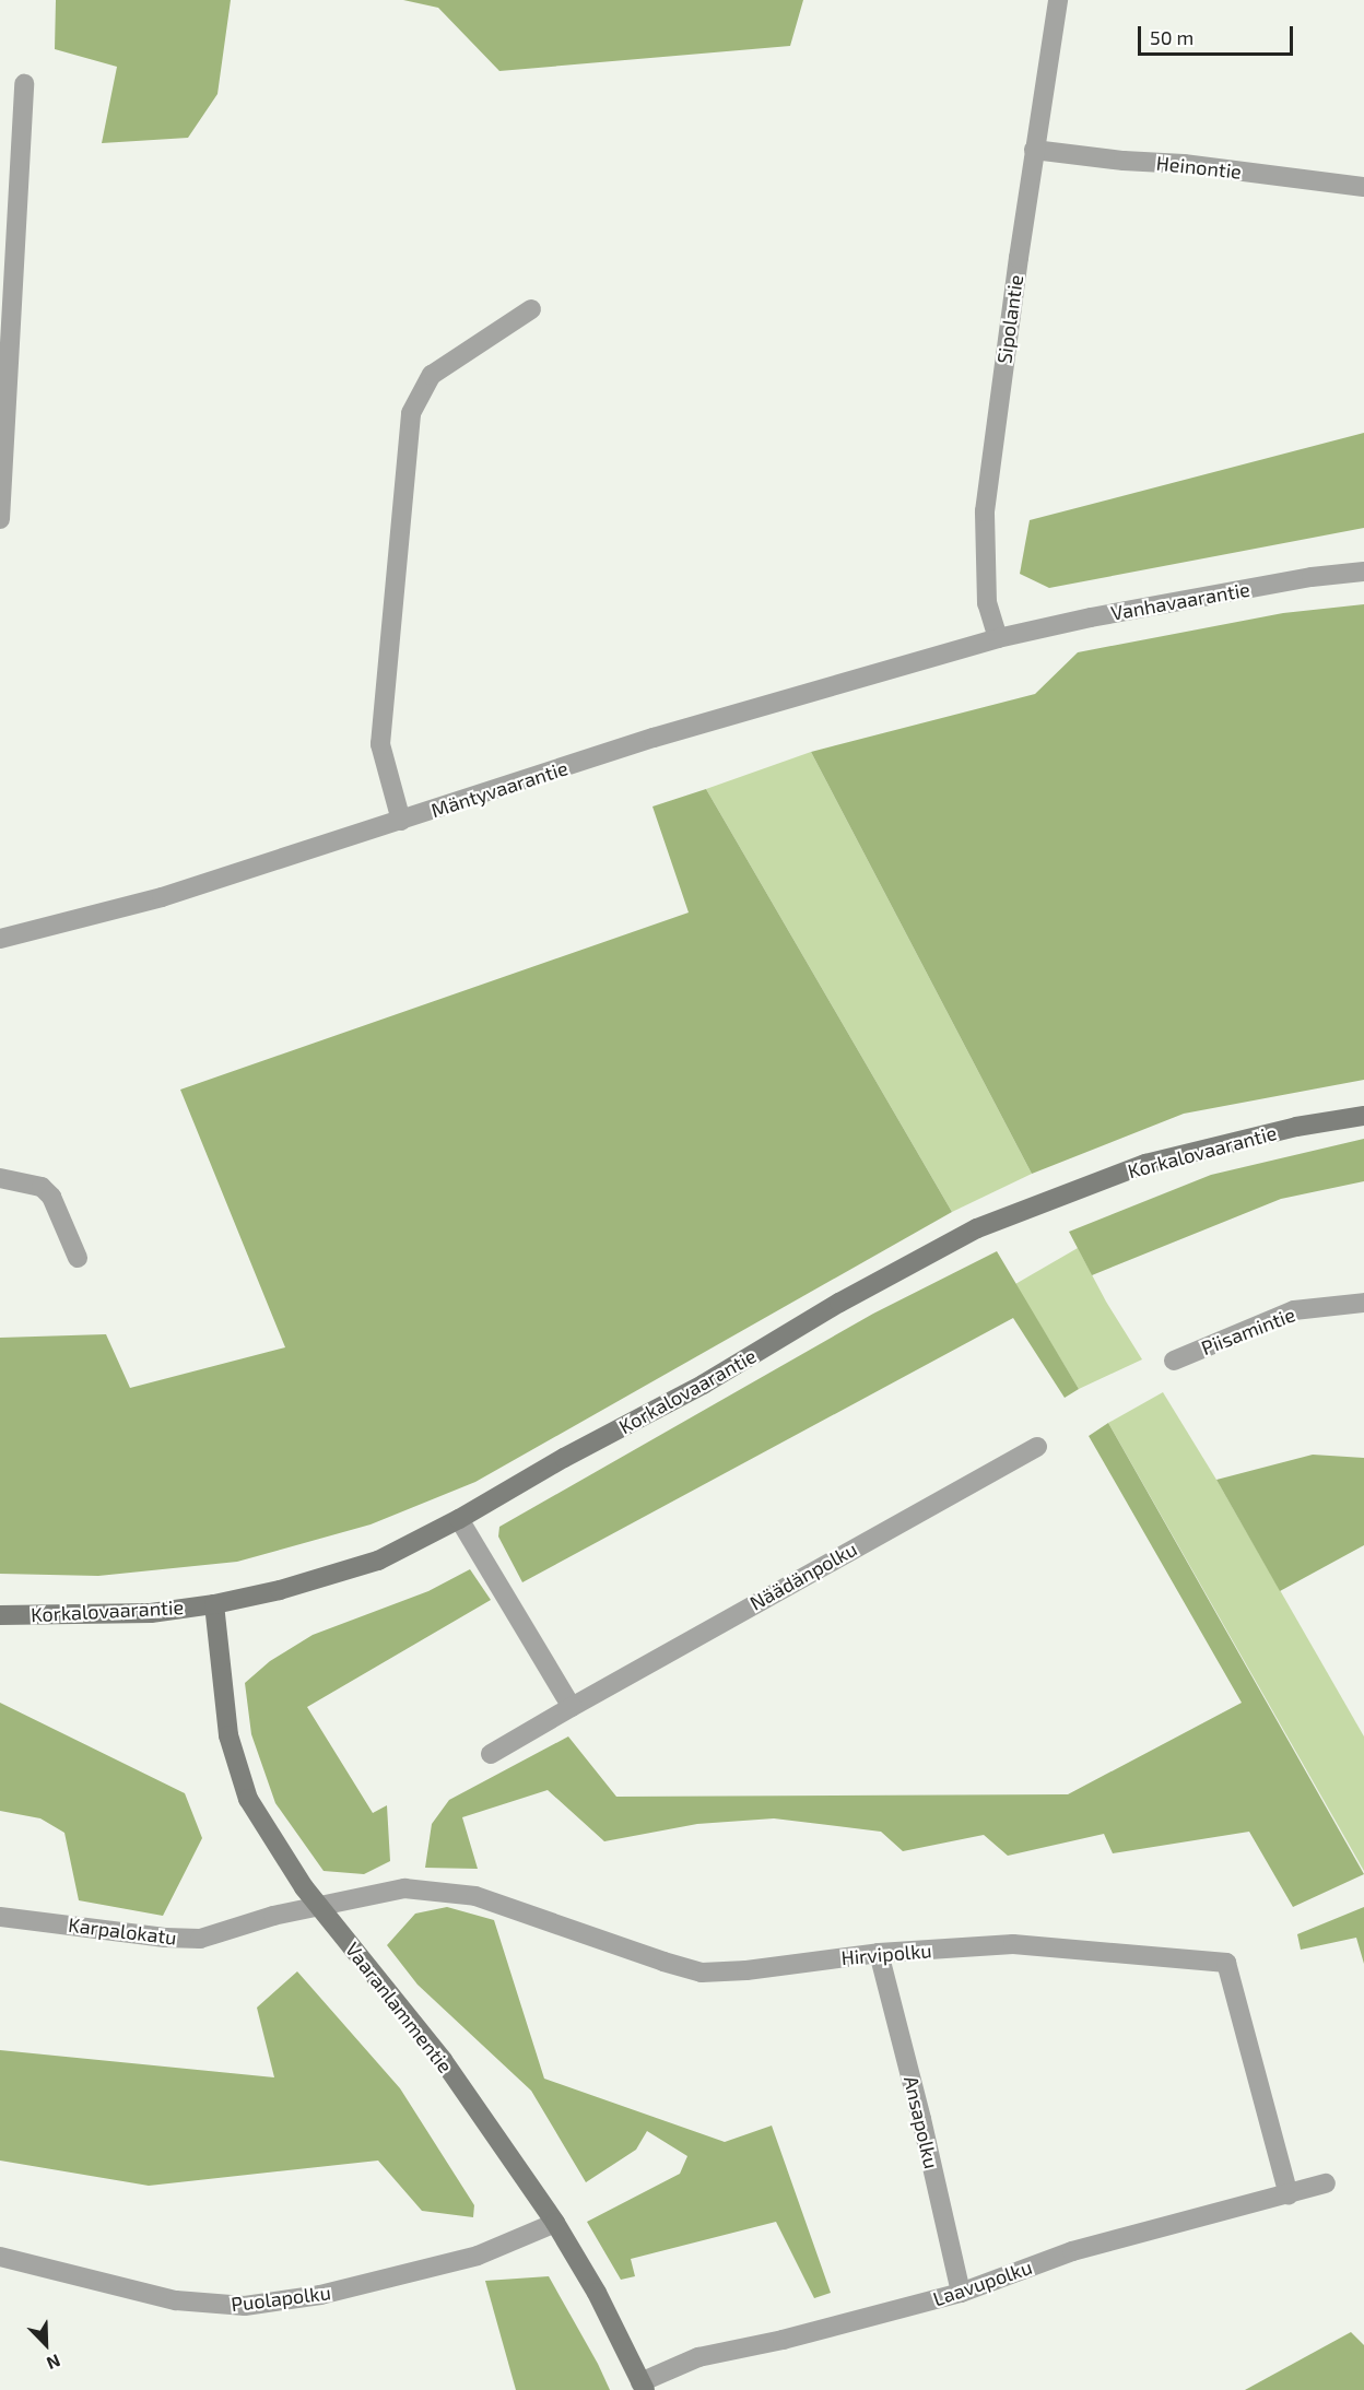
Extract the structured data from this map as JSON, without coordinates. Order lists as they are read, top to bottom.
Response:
{
  "streets": {
    "street": [
      "Heinontie",
      "Sipolantie",
      "Vanhavaarantie",
      "Mäntyvaarantie",
      "Korkalovaarantie",
      "Piisamintie",
      "Näädänpolku",
      "Karpalokatu",
      "Hirvipolku",
      "Vaaranlammentie",
      "Ansapolku",
      "Laavupolku",
      "Puolapolku"
    ]
  },
  "crossings": [
    ["Heinontie", "Sipolantie"],
    ["Sipolantie", "Vanhavaarantie"],
    ["Sipolantie", "Mäntyvaarantie"],
    ["Vanhavaarantie", "Mäntyvaarantie"],
    ["Korkalovaarantie", "Vaaranlammentie"],
    ["Karpalokatu", "Hirvipolku"],
    ["Karpalokatu", "Vaaranlammentie"],
    ["Hirvipolku", "Vaaranlammentie"],
    ["Hirvipolku", "Ansapolku"],
    ["Hirvipolku", "Laavupolku"],
    ["Vaaranlammentie", "Laavupolku"],
    ["Vaaranlammentie", "Puolapolku"],
    ["Ansapolku", "Laavupolku"]
  ],
  "scale_bar": "50 m",
  "north": "bottom right"
}
